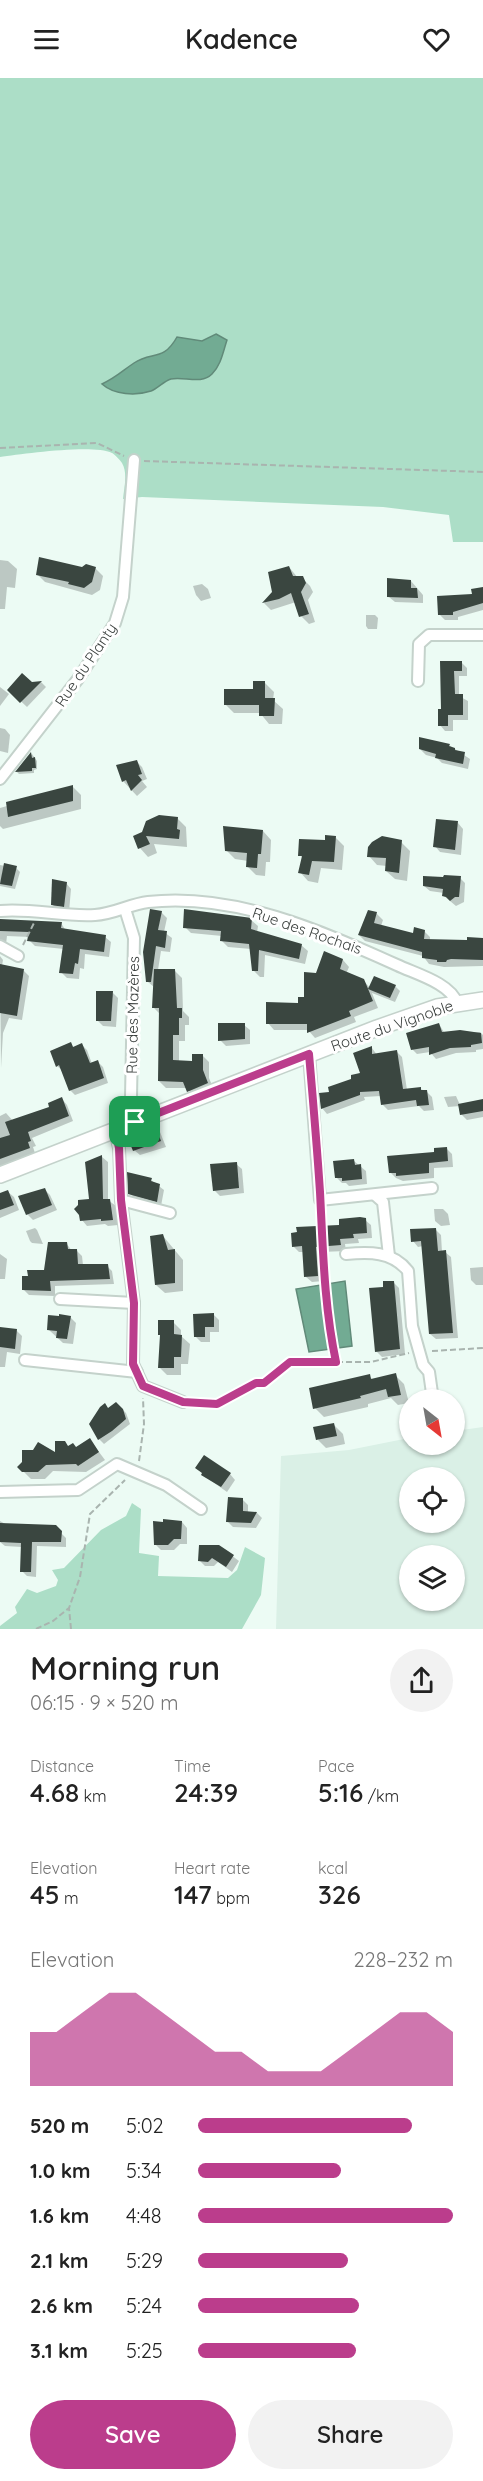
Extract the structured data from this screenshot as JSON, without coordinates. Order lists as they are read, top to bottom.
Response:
{
  "streets": {
    "street": [
      "Rue du Planty",
      "Rue des Rochais",
      "Rue des Mazères",
      "Route du Vignoble"
    ]
  },
  "crossings": [
    ["Rue des Rochais", "Rue des Mazères"],
    ["Rue des Rochais", "Route du Vignoble"],
    ["Rue des Mazères", "Route du Vignoble"]
  ],
  "north": "bottom right",
  "page": {
    "header": "Kadence",
    "heading": ["Morning run", "06:15 · 9 × 520 m"],
    "stats": [
      ["Distance", "4.68 km"],
      ["Time", "24:39"],
      ["Pace", "5:16 /km"],
      ["Elevation", "45 m"],
      ["Heart rate", "147 bpm"],
      ["kcal", "326"]
    ],
    "chart": ["Elevation", "228–232 m"],
    "list": [
      {
        "name": "520 m",
        "note": "5:02"
      },
      {
        "name": "1.0 km",
        "note": "5:34"
      },
      {
        "name": "1.6 km",
        "note": "4:48"
      },
      {
        "name": "2.1 km",
        "note": "5:29"
      },
      {
        "name": "2.6 km",
        "note": "5:24"
      },
      {
        "name": "3.1 km",
        "note": "5:25"
      }
    ],
    "buttons": ["Save", "Share"]
  }
}
